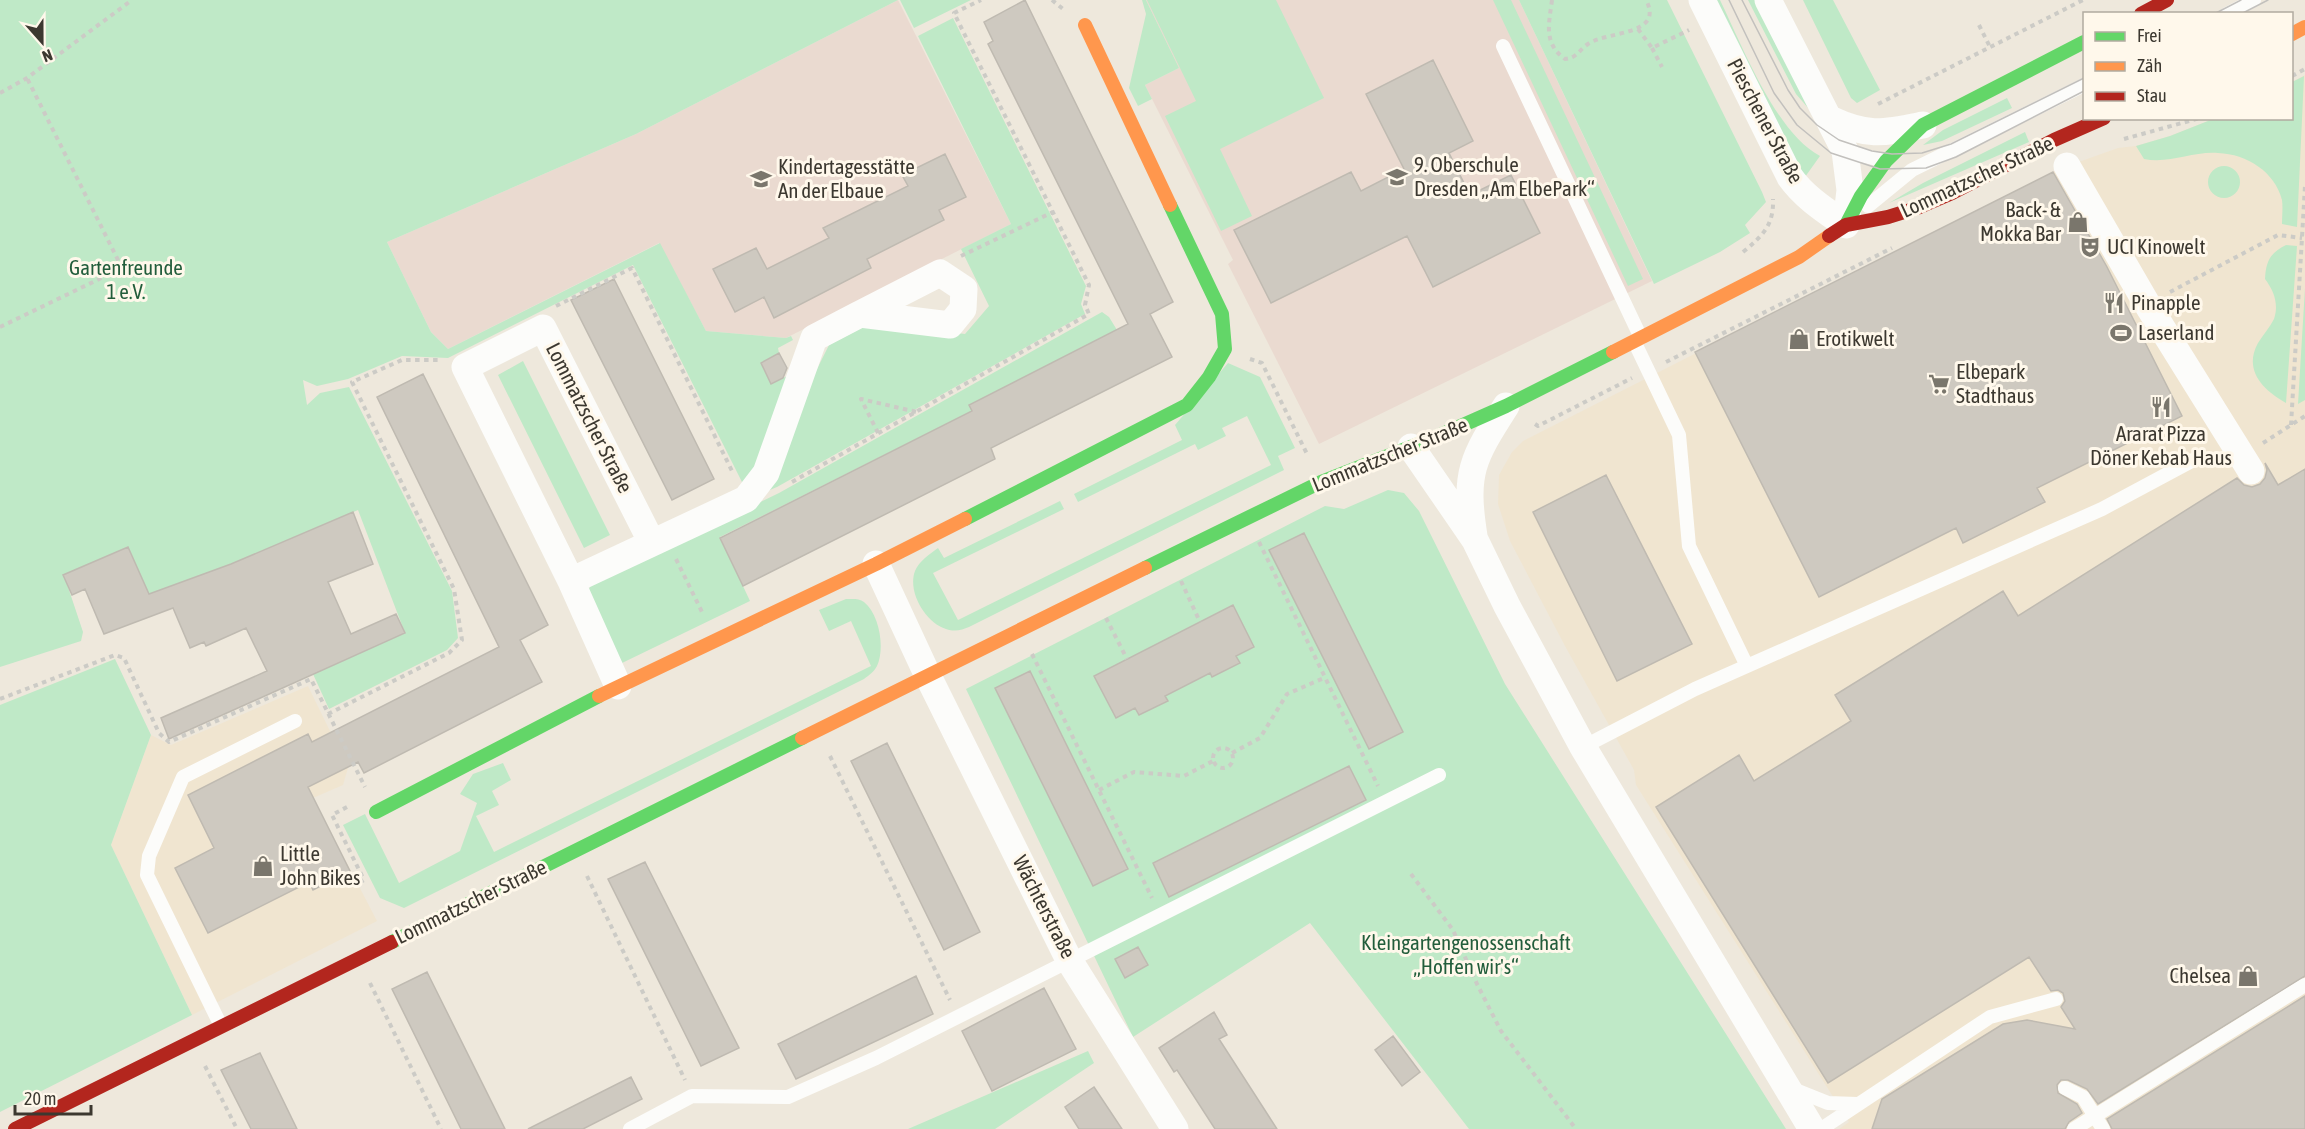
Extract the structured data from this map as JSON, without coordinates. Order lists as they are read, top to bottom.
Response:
{
  "streets": {
    "main road": ["Lommatzscher Straße"],
    "street": ["Pieschener Straße", "Wächterstraße"]
  },
  "crossings": [
    ["Pieschener Straße", "Lommatzscher Straße"],
    ["Lommatzscher Straße", "Wächterstraße"]
  ],
  "parks": ["Gartenfreunde 1 e.V.", "Kleingartengenossenschaft „Hoffen wir's“"],
  "places": {
    "school or university": ["9. Oberschule Dresden „Am ElbePark“", "Kindertagesstätte An der Elbaue"],
    "shop": [
      "Back- & Mokka Bar",
      "Erotikwelt",
      "Little John Bikes",
      "Chelsea"
    ],
    "theatre": ["UCI Kinowelt"],
    "restaurant": ["Pinapple", "Ararat Pizza Döner Kebab Haus"],
    "sports": ["Laserland"],
    "supermarket": ["Elbepark Stadthaus"]
  },
  "legend": ["Frei", "Zäh", "Stau"],
  "scale_bar": "20 m",
  "north": "bottom"
}
